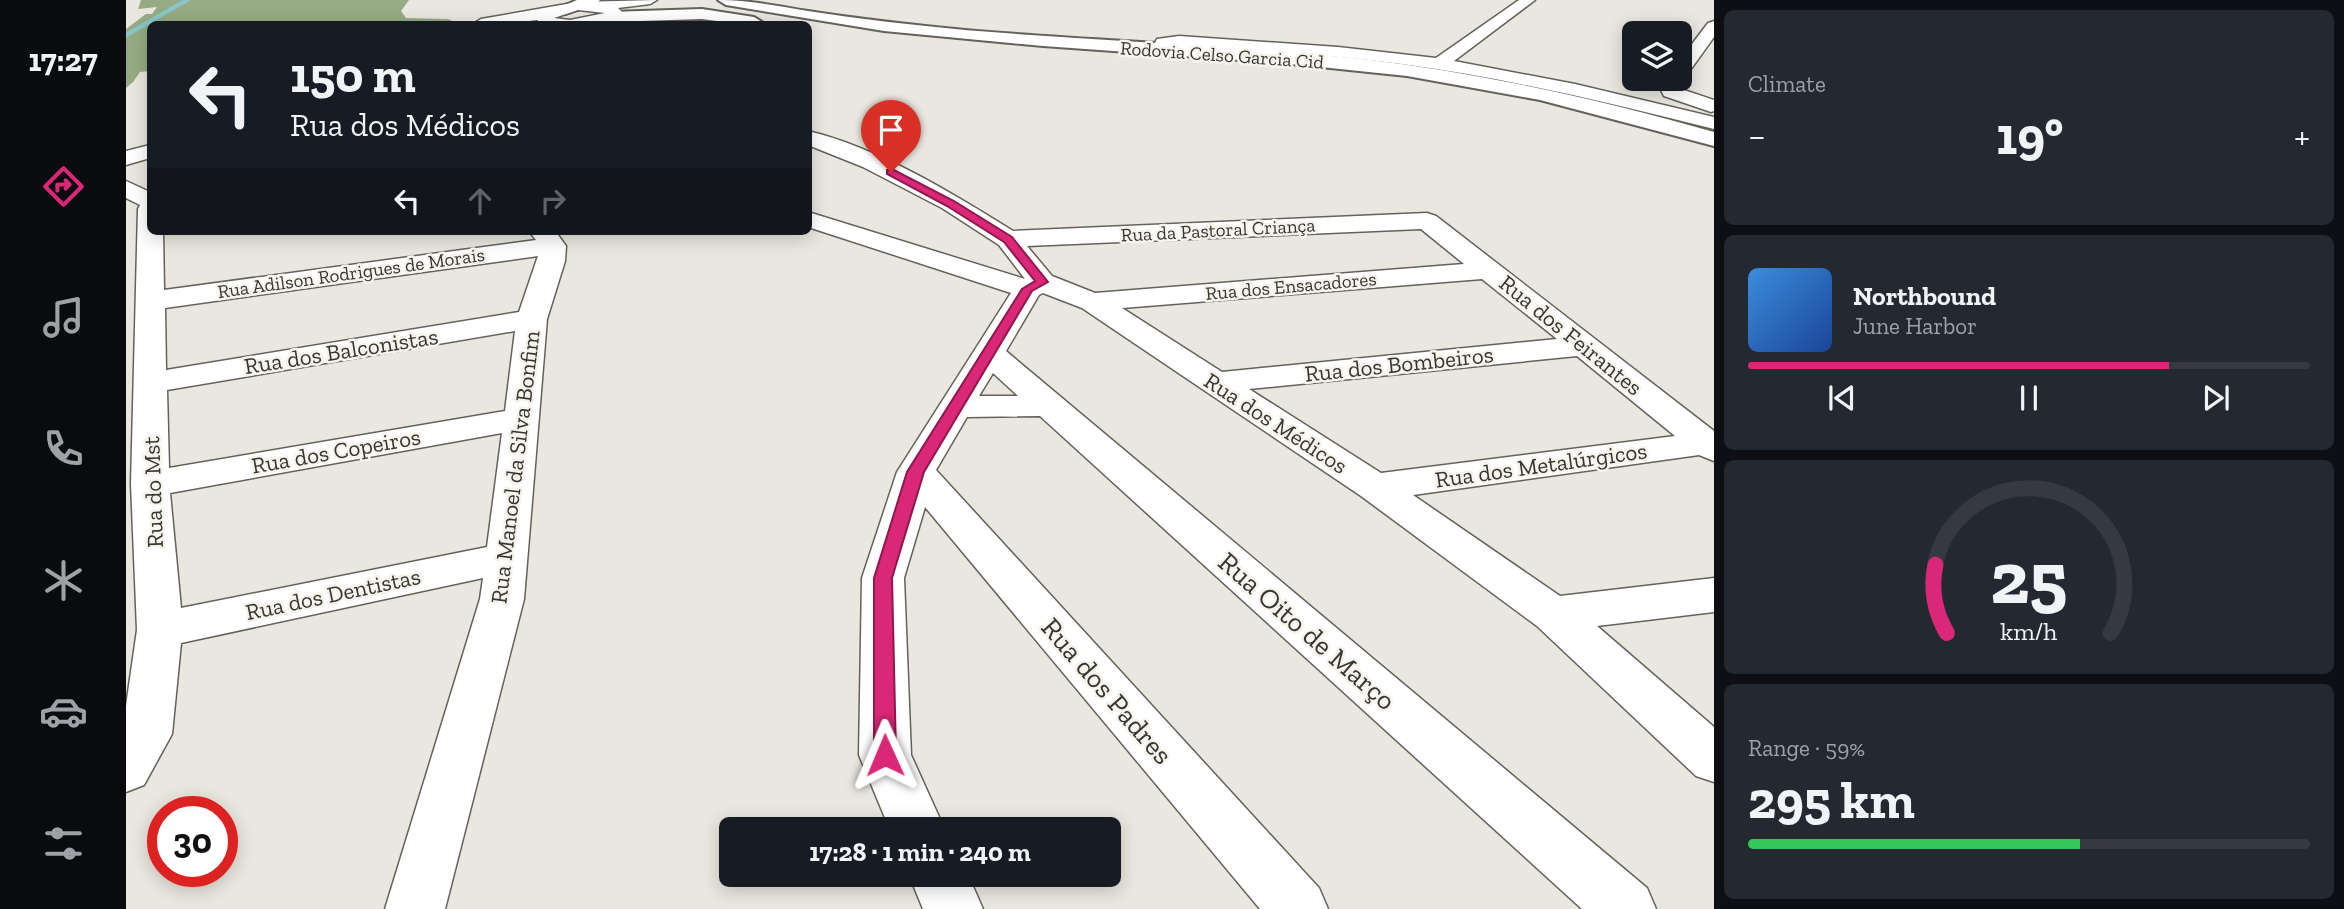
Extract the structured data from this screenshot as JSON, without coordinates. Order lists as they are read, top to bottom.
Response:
{
  "streets": {
    "highway": ["Rodovia Celso Garcia Cid"],
    "street": [
      "Rua da Pastoral Criança",
      "Rua Adilson Rodrigues de Morais",
      "Rua dos Ensacadores",
      "Rua dos Feirantes",
      "Rua dos Balconistas",
      "Rua dos Bombeiros",
      "Rua dos Médicos",
      "Rua dos Copeiros",
      "Rua dos Metalúrgicos",
      "Rua Manoel da Silva Bonfim",
      "Rua do Mst",
      "Rua dos Dentistas",
      "Rua Oito de Março",
      "Rua dos Padres"
    ]
  },
  "crossings": [
    ["Rua da Pastoral Criança", "Rua dos Feirantes"],
    ["Rua Adilson Rodrigues de Morais", "Rua Manoel da Silva Bonfim"],
    ["Rua Adilson Rodrigues de Morais", "Rua do Mst"],
    ["Rua dos Ensacadores", "Rua dos Feirantes"],
    ["Rua dos Ensacadores", "Rua dos Médicos"],
    ["Rua dos Feirantes", "Rua dos Bombeiros"],
    ["Rua dos Feirantes", "Rua dos Metalúrgicos"],
    ["Rua dos Balconistas", "Rua Manoel da Silva Bonfim"],
    ["Rua dos Balconistas", "Rua do Mst"],
    ["Rua dos Bombeiros", "Rua dos Médicos"],
    ["Rua dos Médicos", "Rua dos Metalúrgicos"],
    ["Rua dos Copeiros", "Rua Manoel da Silva Bonfim"],
    ["Rua dos Copeiros", "Rua do Mst"],
    ["Rua Manoel da Silva Bonfim", "Rua dos Dentistas"],
    ["Rua do Mst", "Rua dos Dentistas"]
  ],
  "page": {
    "tabs": "17:27",
    "tile": [
      "Climate",
      ["Range · 59%", "295 km"]
    ],
    "turn": ["150 m", "Rua dos Médicos"],
    "heat": ["−", "19°", "+"],
    "song": ["Northbound", "June Harbor"],
    "limit": "30",
    "trip": "17:28 · 1 min · 240 m",
    "gauge": ["25", "km/h"]
  }
}
